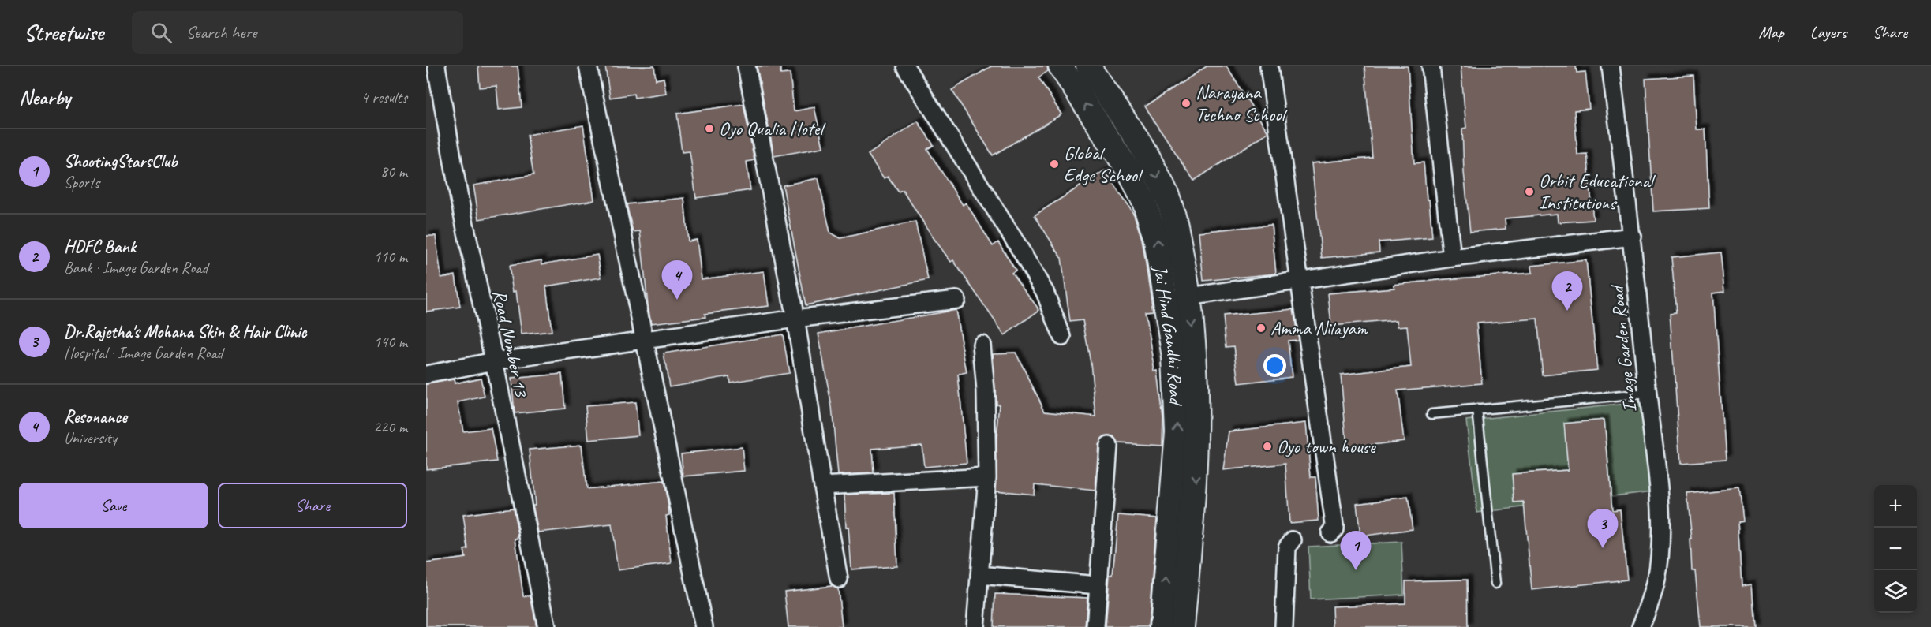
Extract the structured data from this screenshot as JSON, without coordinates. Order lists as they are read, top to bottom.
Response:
{
  "streets": {
    "street": ["Jai Hind Gandhi Road", "Road Number 13", "Image Garden Road"]
  },
  "places": [
    "Narayana Techno School",
    "Oyo Qualia Hotel",
    "Global Edge School",
    "Orbit Educational Institutions",
    "Amma Nilayam",
    "Oyo town house"
  ],
  "page": {
    "header": "Streetwise",
    "search": "Search here",
    "nav": ["Map", "Layers", "Share"],
    "heading": ["Nearby", "4 results"],
    "list": [
      {
        "mark": "1",
        "name": "ShootingStarsClub",
        "note": "Sports",
        "value": "80 m"
      },
      {
        "mark": "2",
        "name": "HDFC Bank",
        "note": "Bank · Image Garden Road",
        "value": "110 m"
      },
      {
        "mark": "3",
        "name": "Dr.Rajetha's Mohana Skin & Hair Clinic",
        "note": "Hospital · Image Garden Road",
        "value": "140 m"
      },
      {
        "mark": "4",
        "name": "Resonance",
        "note": "University",
        "value": "220 m"
      }
    ],
    "pins": [
      "4",
      "2",
      "3",
      "1"
    ],
    "buttons": ["Save", "Share"],
    "map_buttons": ["+", "−"]
  }
}
